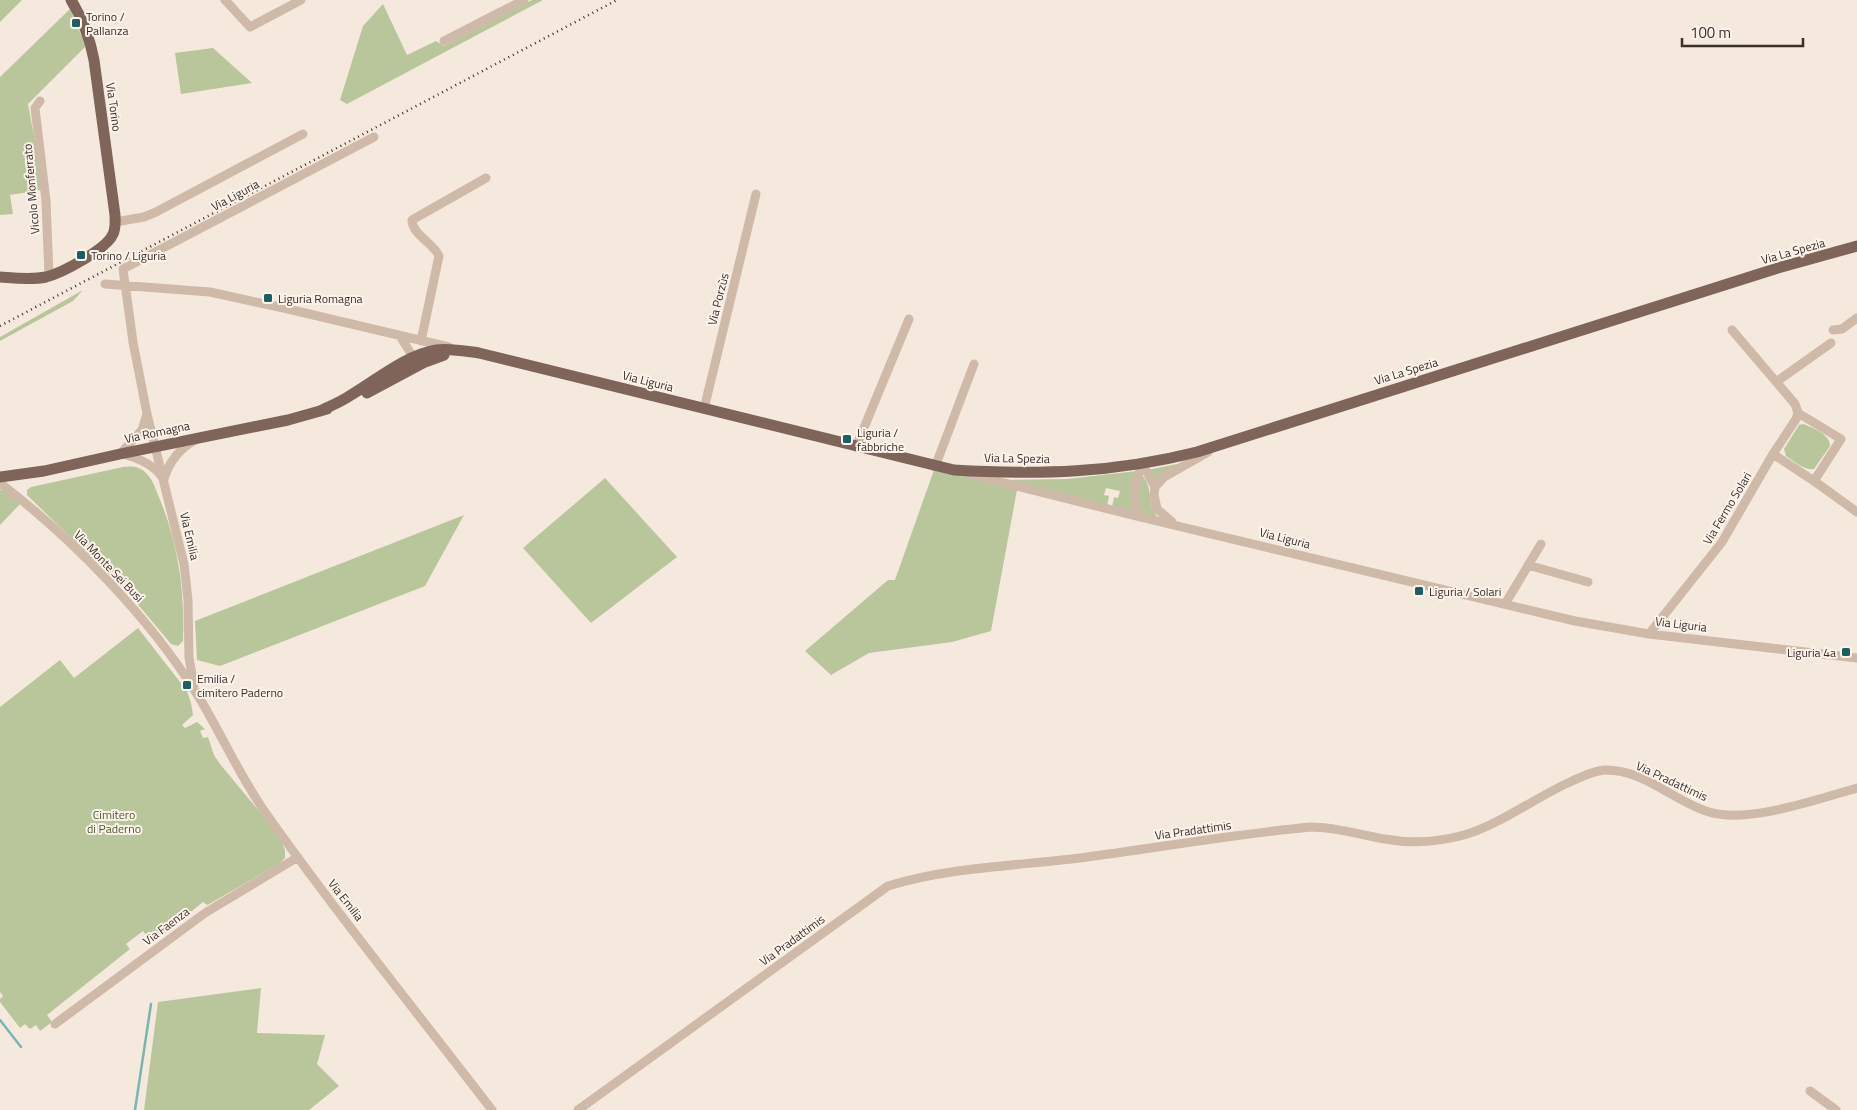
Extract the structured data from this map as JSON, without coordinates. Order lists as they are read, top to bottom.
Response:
{
  "streets": {
    "main road": [
      "Via Torino",
      "Via Liguria",
      "Via La Spezia",
      "Via Romagna"
    ],
    "street": [
      "Vicolo Monferrato",
      "Via Porzùs",
      "Via Fermo Solari",
      "Via Emilia",
      "Via Monte Sei Busi",
      "Via Pradattimis",
      "Via Faenza"
    ]
  },
  "crossings": [
    ["Via Liguria", "Via La Spezia"],
    ["Via Liguria", "Via Porzùs"],
    ["Via Liguria", "Via Romagna"],
    ["Via Liguria", "Via Fermo Solari"],
    ["Via Liguria", "Via Emilia"],
    ["Via Romagna", "Via Emilia"],
    ["Via Emilia", "Via Monte Sei Busi"],
    ["Via Emilia", "Via Faenza"]
  ],
  "parks": ["Cimitero di Paderno"],
  "places": {
    "transit": [
      "Torino / Pallanza",
      "Torino / Liguria",
      "Liguria Romagna",
      "Liguria / fabbriche",
      "Liguria / Solari",
      "Liguria 4a",
      "Emilia / cimitero Paderno"
    ]
  },
  "scale_bar": "100 m"
}
